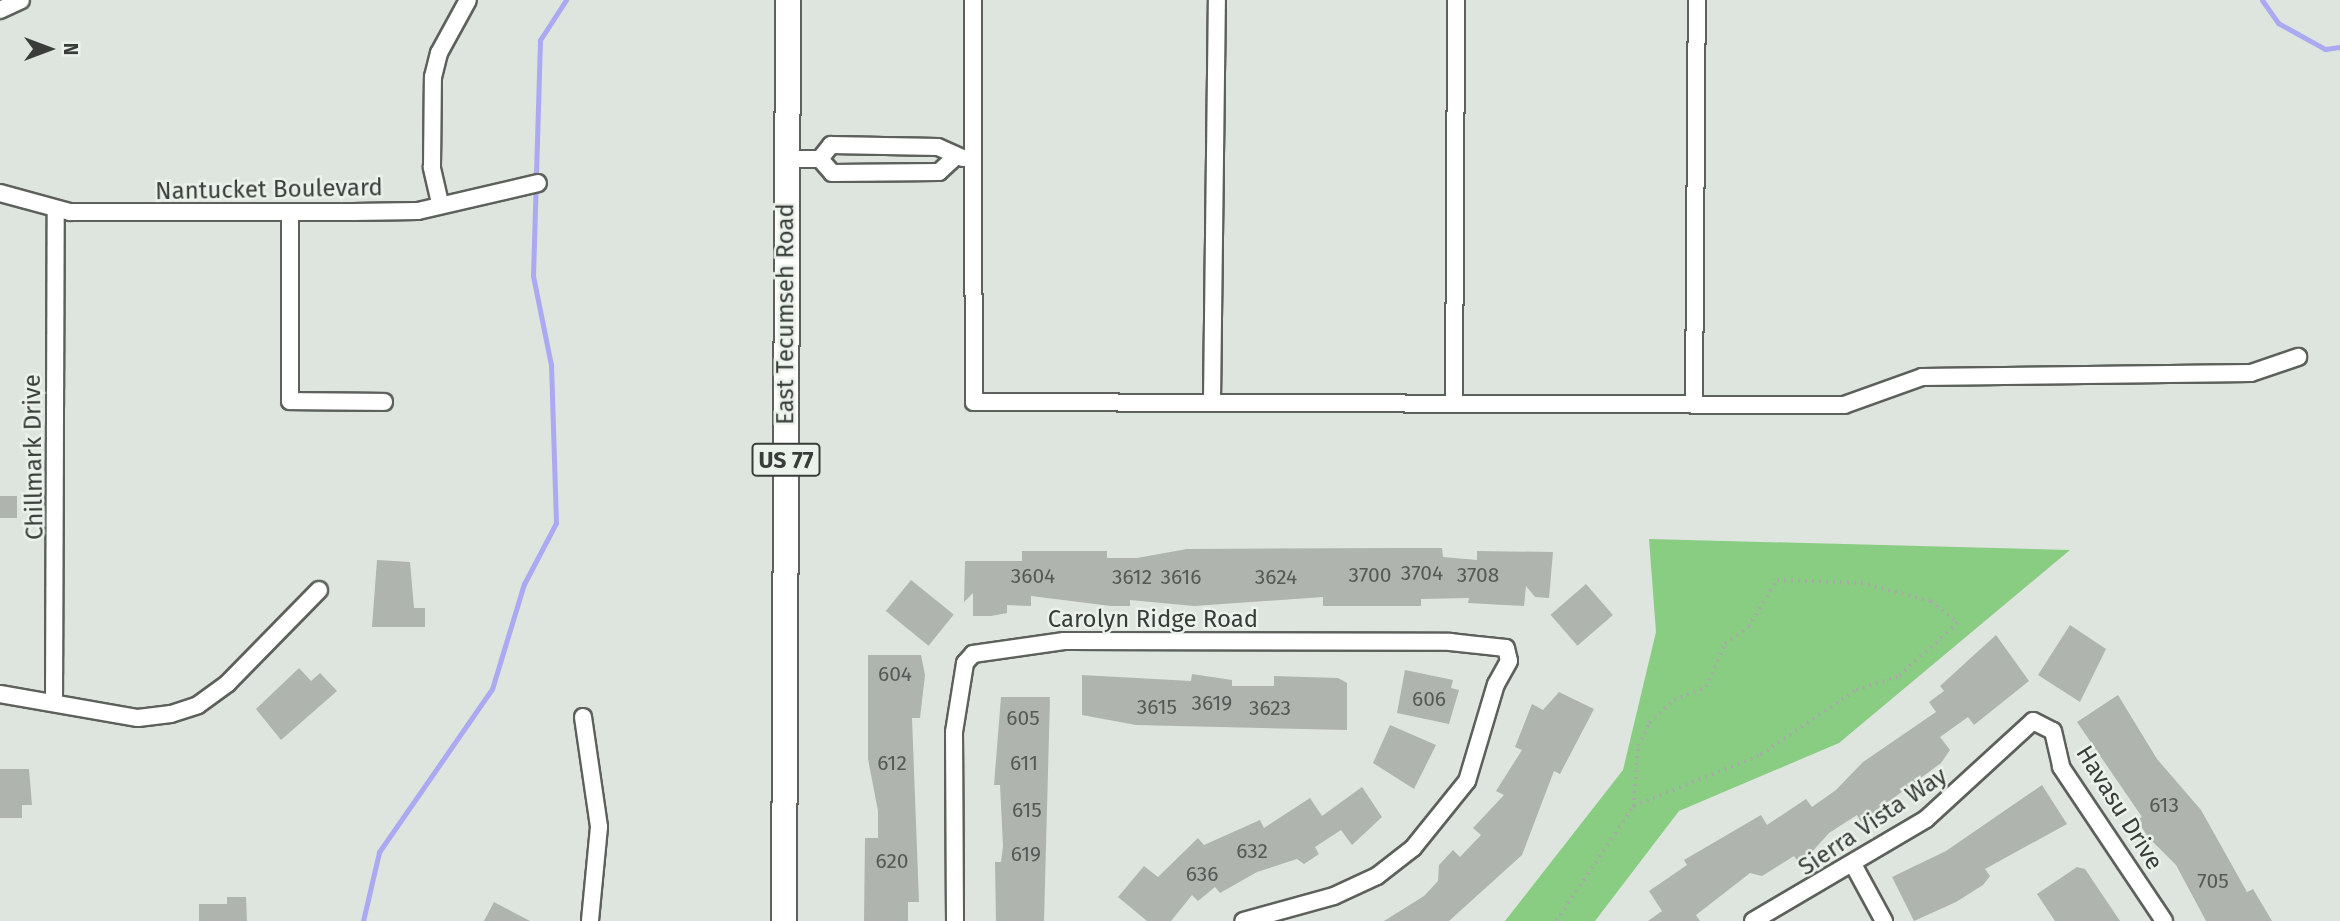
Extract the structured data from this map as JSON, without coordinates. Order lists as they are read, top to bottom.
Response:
{
  "streets": {
    "main road": ["East Tecumseh Road", "US 77"],
    "street": [
      "Nantucket Boulevard",
      "Chillmark Drive",
      "Carolyn Ridge Road",
      "Havasu Drive",
      "Sierra Vista Way"
    ]
  },
  "crossings": [
    ["Nantucket Boulevard", "Chillmark Drive"],
    ["Havasu Drive", "Sierra Vista Way"]
  ],
  "house_numbers": [
    "3704",
    "3700",
    "3708",
    "3604",
    "3612",
    "3616",
    "3624",
    "604",
    "606",
    "3619",
    "3615",
    "3623",
    "605",
    "612",
    "611",
    "613",
    "615",
    "632",
    "619",
    "620",
    "636",
    "705"
  ],
  "north": "right"
}
